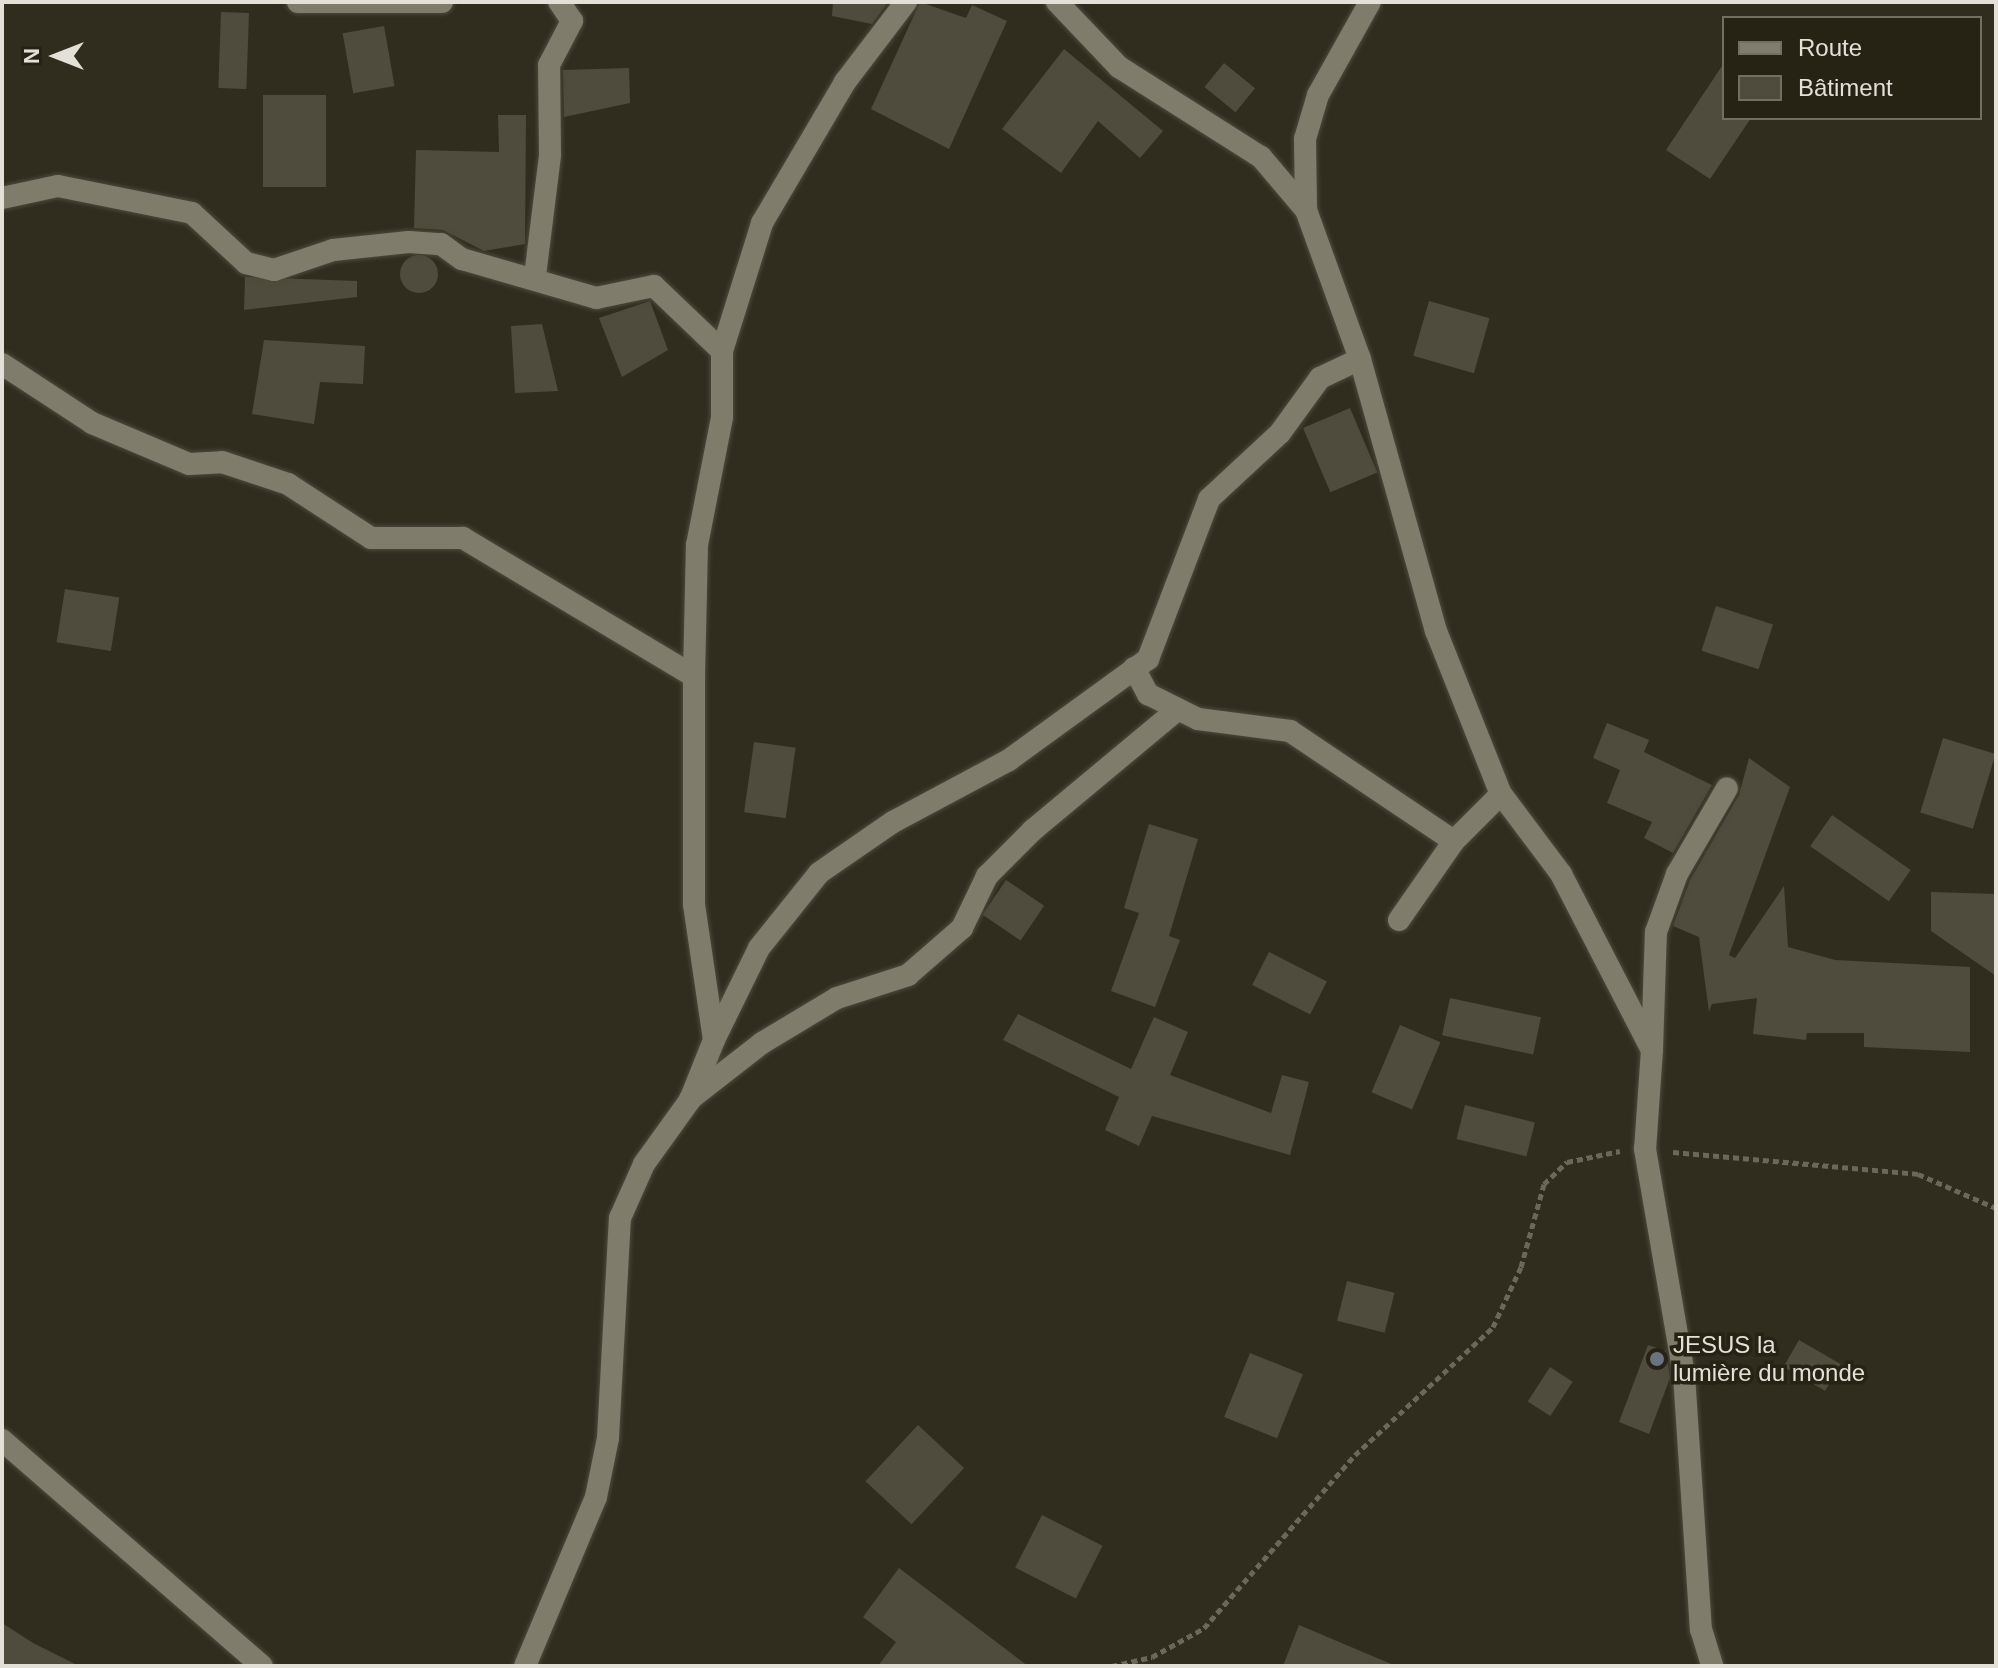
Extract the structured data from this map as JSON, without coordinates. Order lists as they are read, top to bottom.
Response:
{
  "places": ["JESUS la lumière du monde"],
  "legend": ["Route", "Bâtiment"],
  "north": "left"
}
